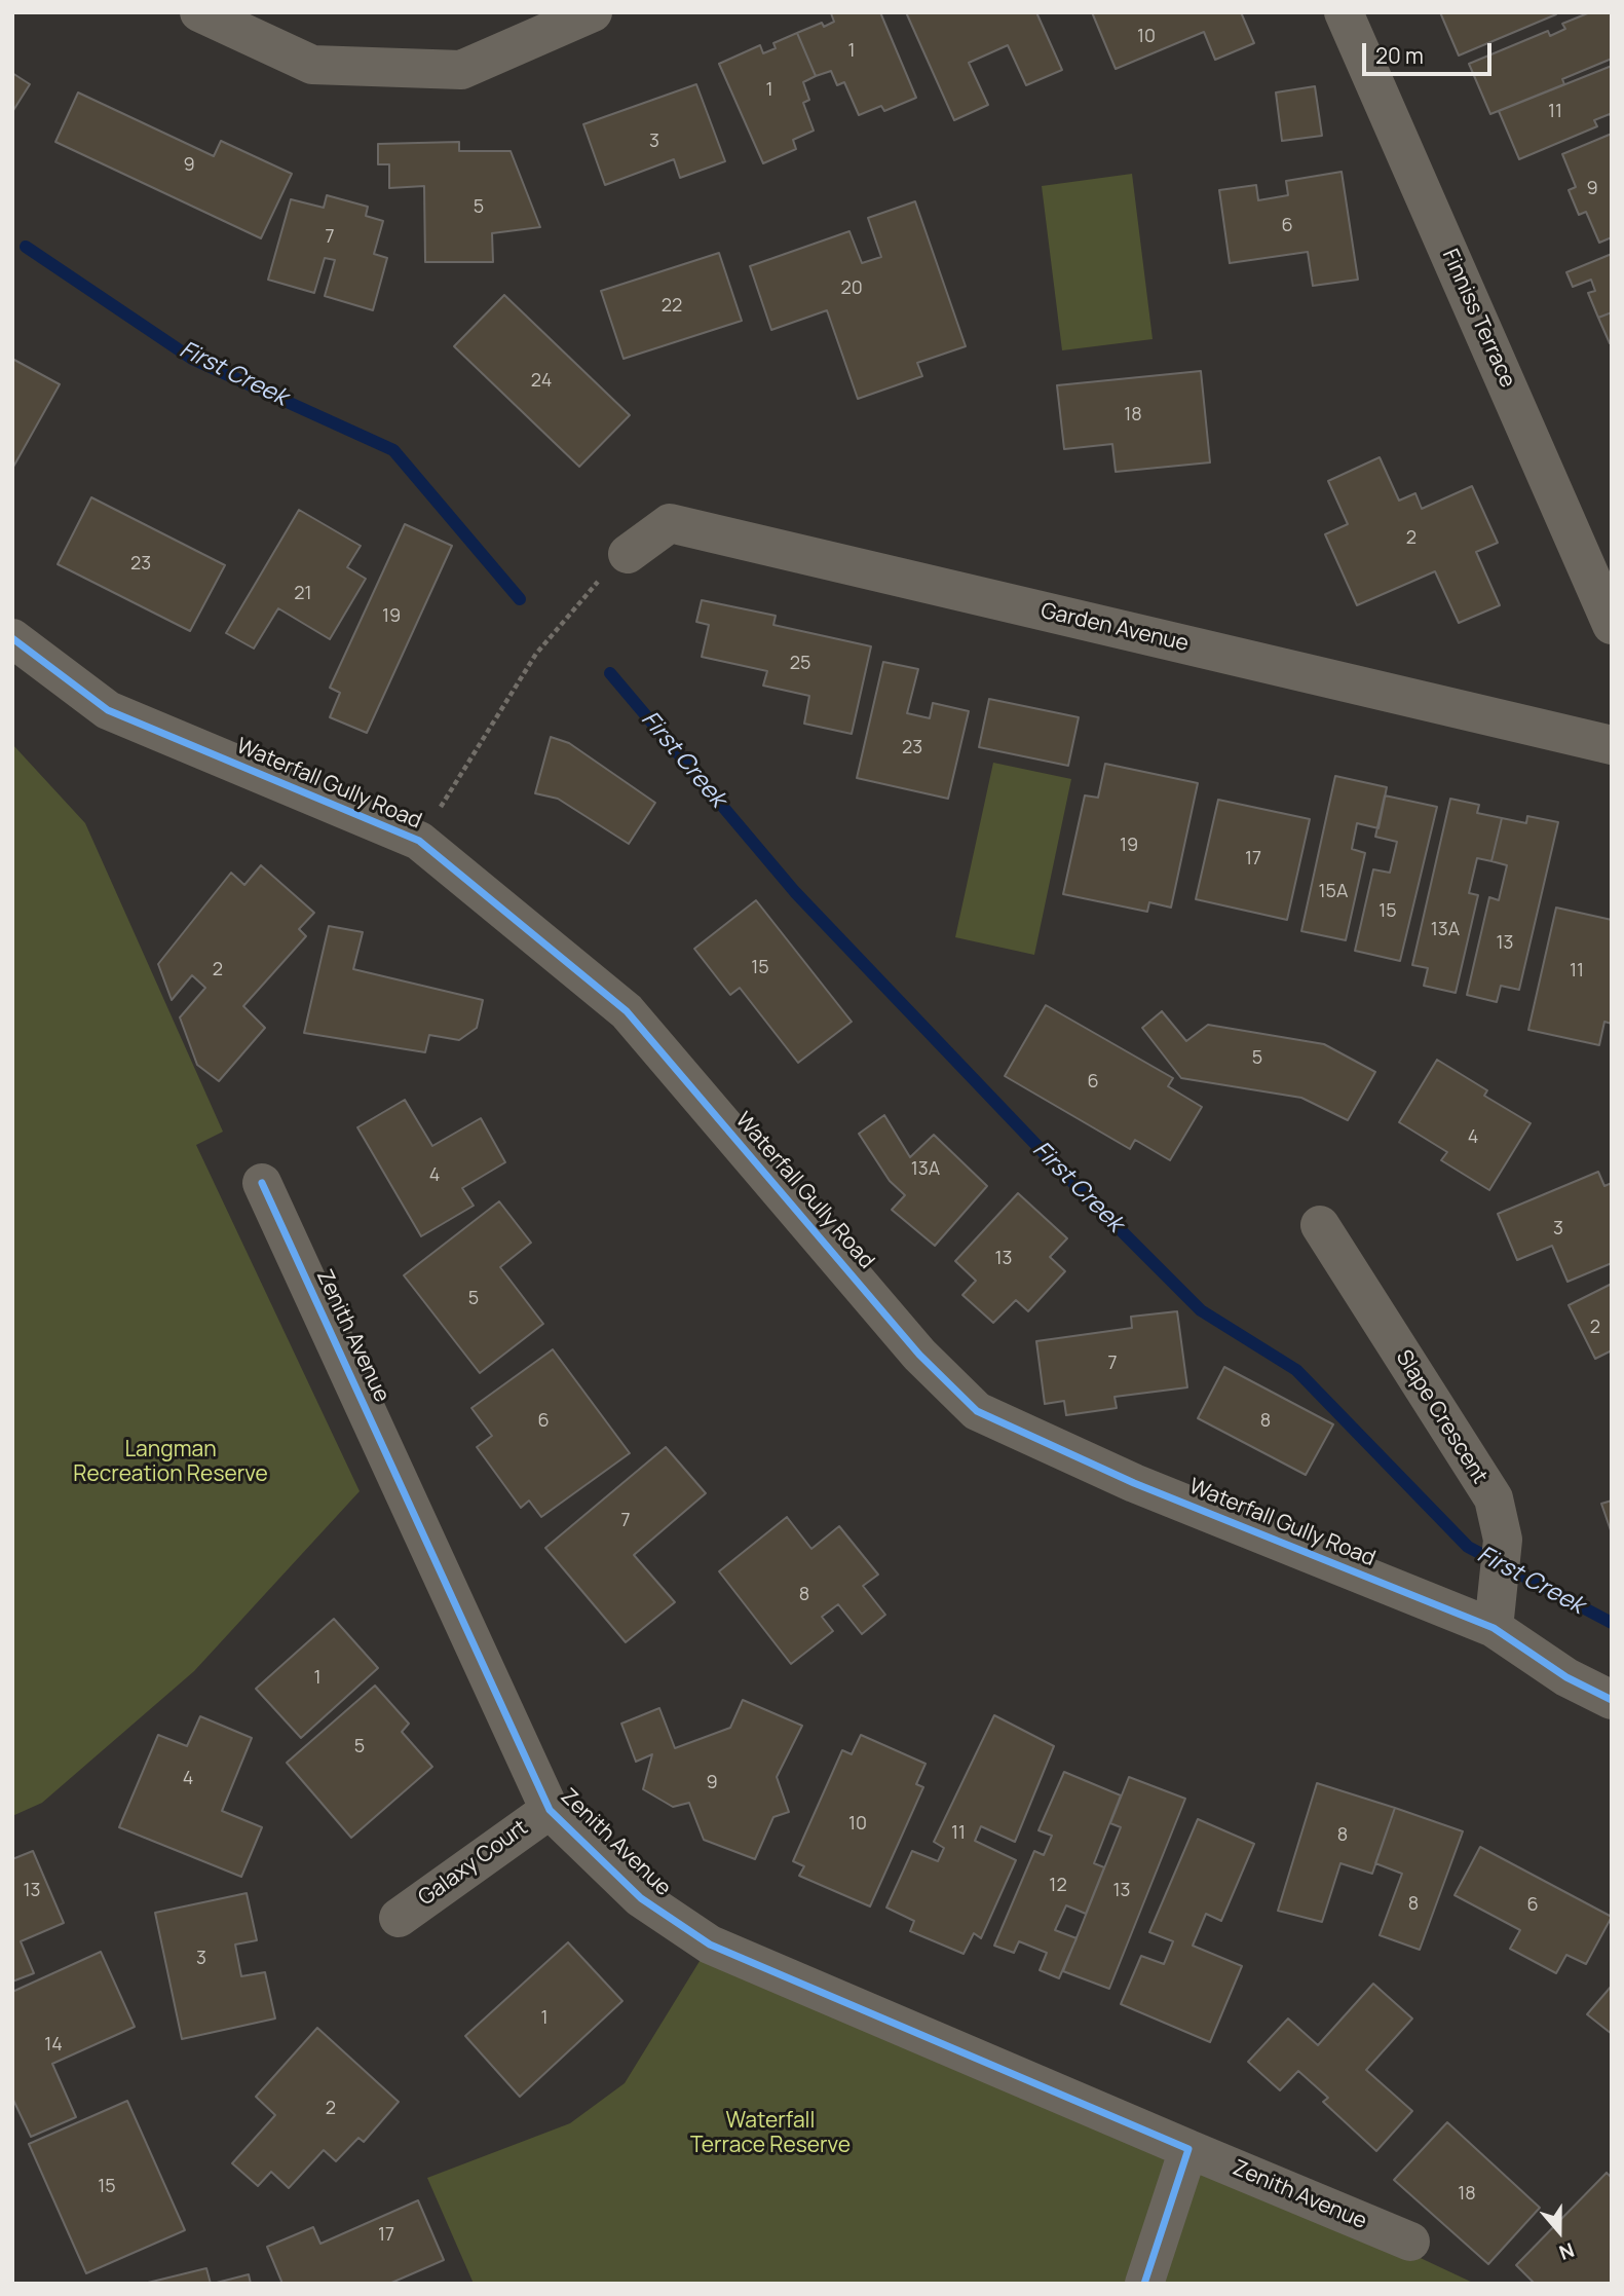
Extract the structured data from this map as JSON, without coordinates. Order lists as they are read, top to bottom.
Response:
{
  "streets": {
    "street": [
      "Finniss Terrace",
      "Garden Avenue",
      "Waterfall Gully Road",
      "Zenith Avenue",
      "Slape Crescent",
      "Galaxy Court"
    ]
  },
  "crossings": [
    ["Waterfall Gully Road", "Slape Crescent"],
    ["Zenith Avenue", "Galaxy Court"]
  ],
  "water": ["First Creek"],
  "parks": ["Langman Recreation Reserve", "Waterfall Terrace Reserve"],
  "house_numbers": [
    "10",
    "1",
    "1",
    "11",
    "3",
    "9",
    "9",
    "5",
    "6",
    "7",
    "20",
    "22",
    "24",
    "18",
    "2",
    "23",
    "21",
    "19",
    "25",
    "23",
    "19",
    "17",
    "15A",
    "15",
    "13A",
    "13",
    "15",
    "2",
    "11",
    "5",
    "6",
    "4",
    "13A",
    "4",
    "3",
    "13",
    "5",
    "2",
    "7",
    "6",
    "8",
    "7",
    "8",
    "1",
    "5",
    "4",
    "9",
    "10",
    "11",
    "8",
    "12",
    "13",
    "13",
    "8",
    "6",
    "3",
    "1",
    "14",
    "2",
    "15",
    "18",
    "17"
  ],
  "scale_bar": "20 m",
  "north": "bottom"
}
